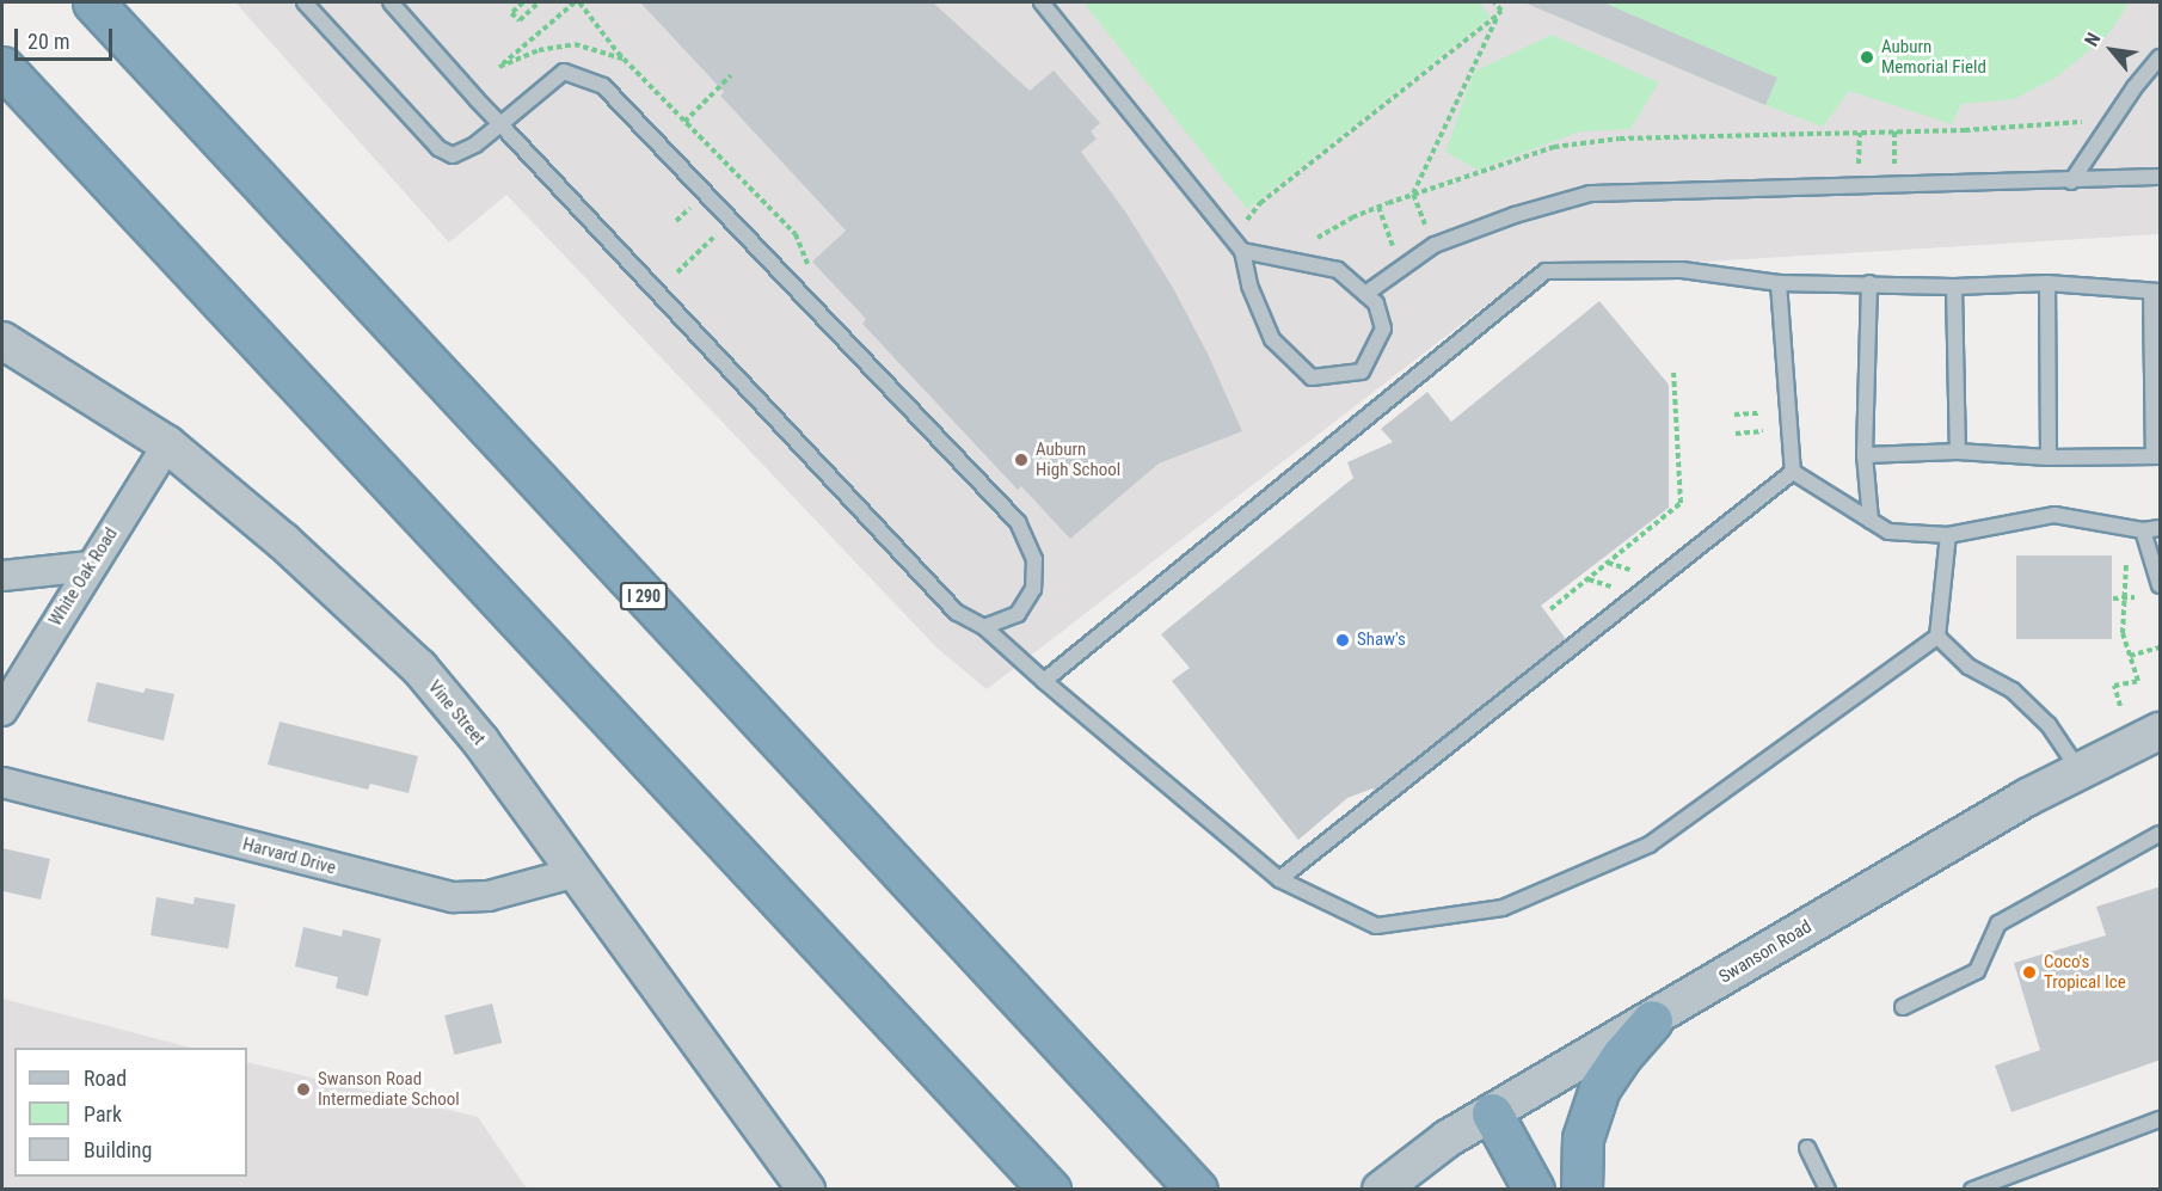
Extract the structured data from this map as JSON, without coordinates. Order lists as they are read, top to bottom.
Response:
{
  "streets": {
    "highway": ["I 290"],
    "street": [
      "White Oak Road",
      "Vine Street",
      "Harvard Drive",
      "Swanson Road"
    ]
  },
  "crossings": [
    ["White Oak Road", "Vine Street"],
    ["Vine Street", "Harvard Drive"]
  ],
  "places": [
    "Auburn Memorial Field",
    "Auburn High School",
    "Shaw's",
    "Coco's Tropical Ice",
    "Swanson Road Intermediate School"
  ],
  "legend": ["Road", "Park", "Building"],
  "scale_bar": "20 m",
  "north": "top left"
}
